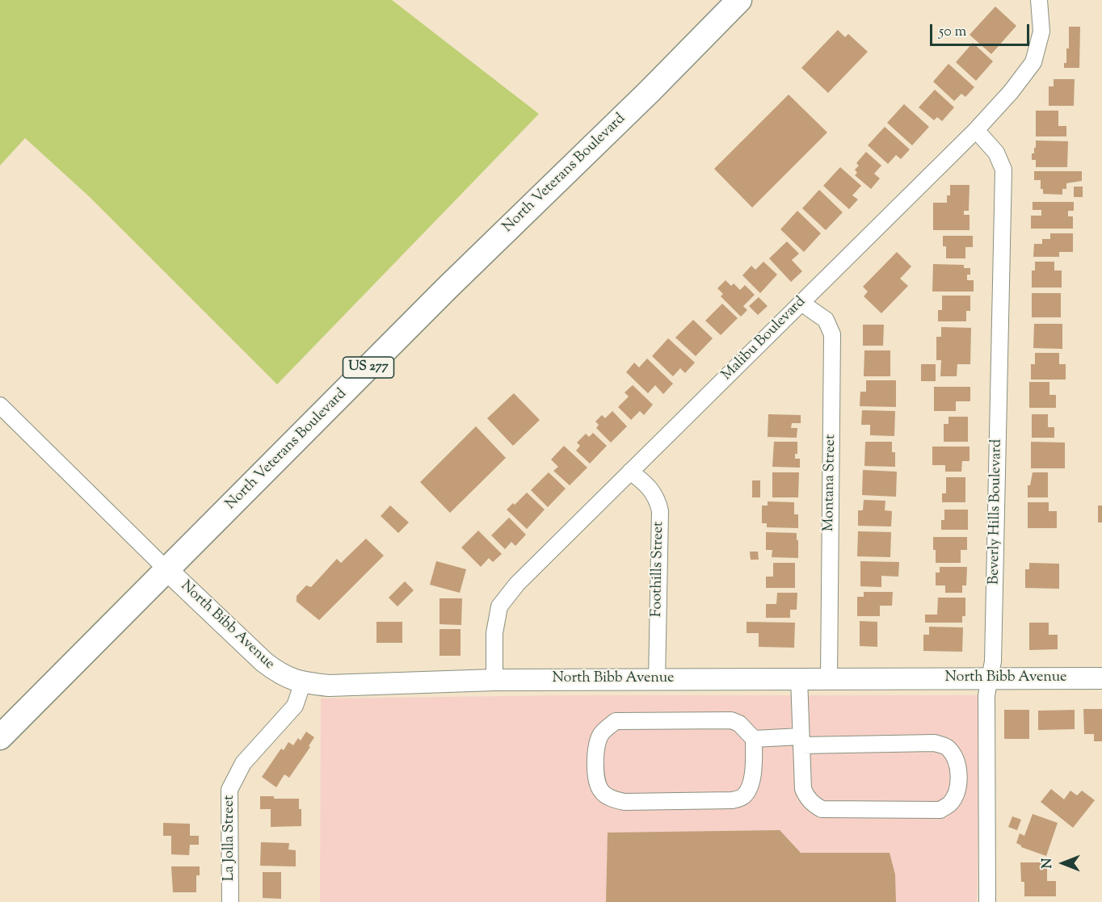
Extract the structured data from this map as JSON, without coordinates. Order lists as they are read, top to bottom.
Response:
{
  "streets": {
    "highway": ["North Veterans Boulevard", "US 277"],
    "main road": ["North Bibb Avenue"],
    "street": [
      "Malibu Boulevard",
      "Montana Street",
      "Beverly Hills Boulevard",
      "Foothills Street",
      "La Jolla Street"
    ]
  },
  "crossings": [
    ["North Veterans Boulevard", "North Bibb Avenue"],
    ["Malibu Boulevard", "Montana Street"],
    ["Malibu Boulevard", "Beverly Hills Boulevard"],
    ["Malibu Boulevard", "Foothills Street"],
    ["Malibu Boulevard", "North Bibb Avenue"],
    ["Montana Street", "North Bibb Avenue"],
    ["Beverly Hills Boulevard", "North Bibb Avenue"],
    ["Foothills Street", "North Bibb Avenue"],
    ["North Bibb Avenue", "La Jolla Street"]
  ],
  "scale_bar": "50 m",
  "north": "left"
}
